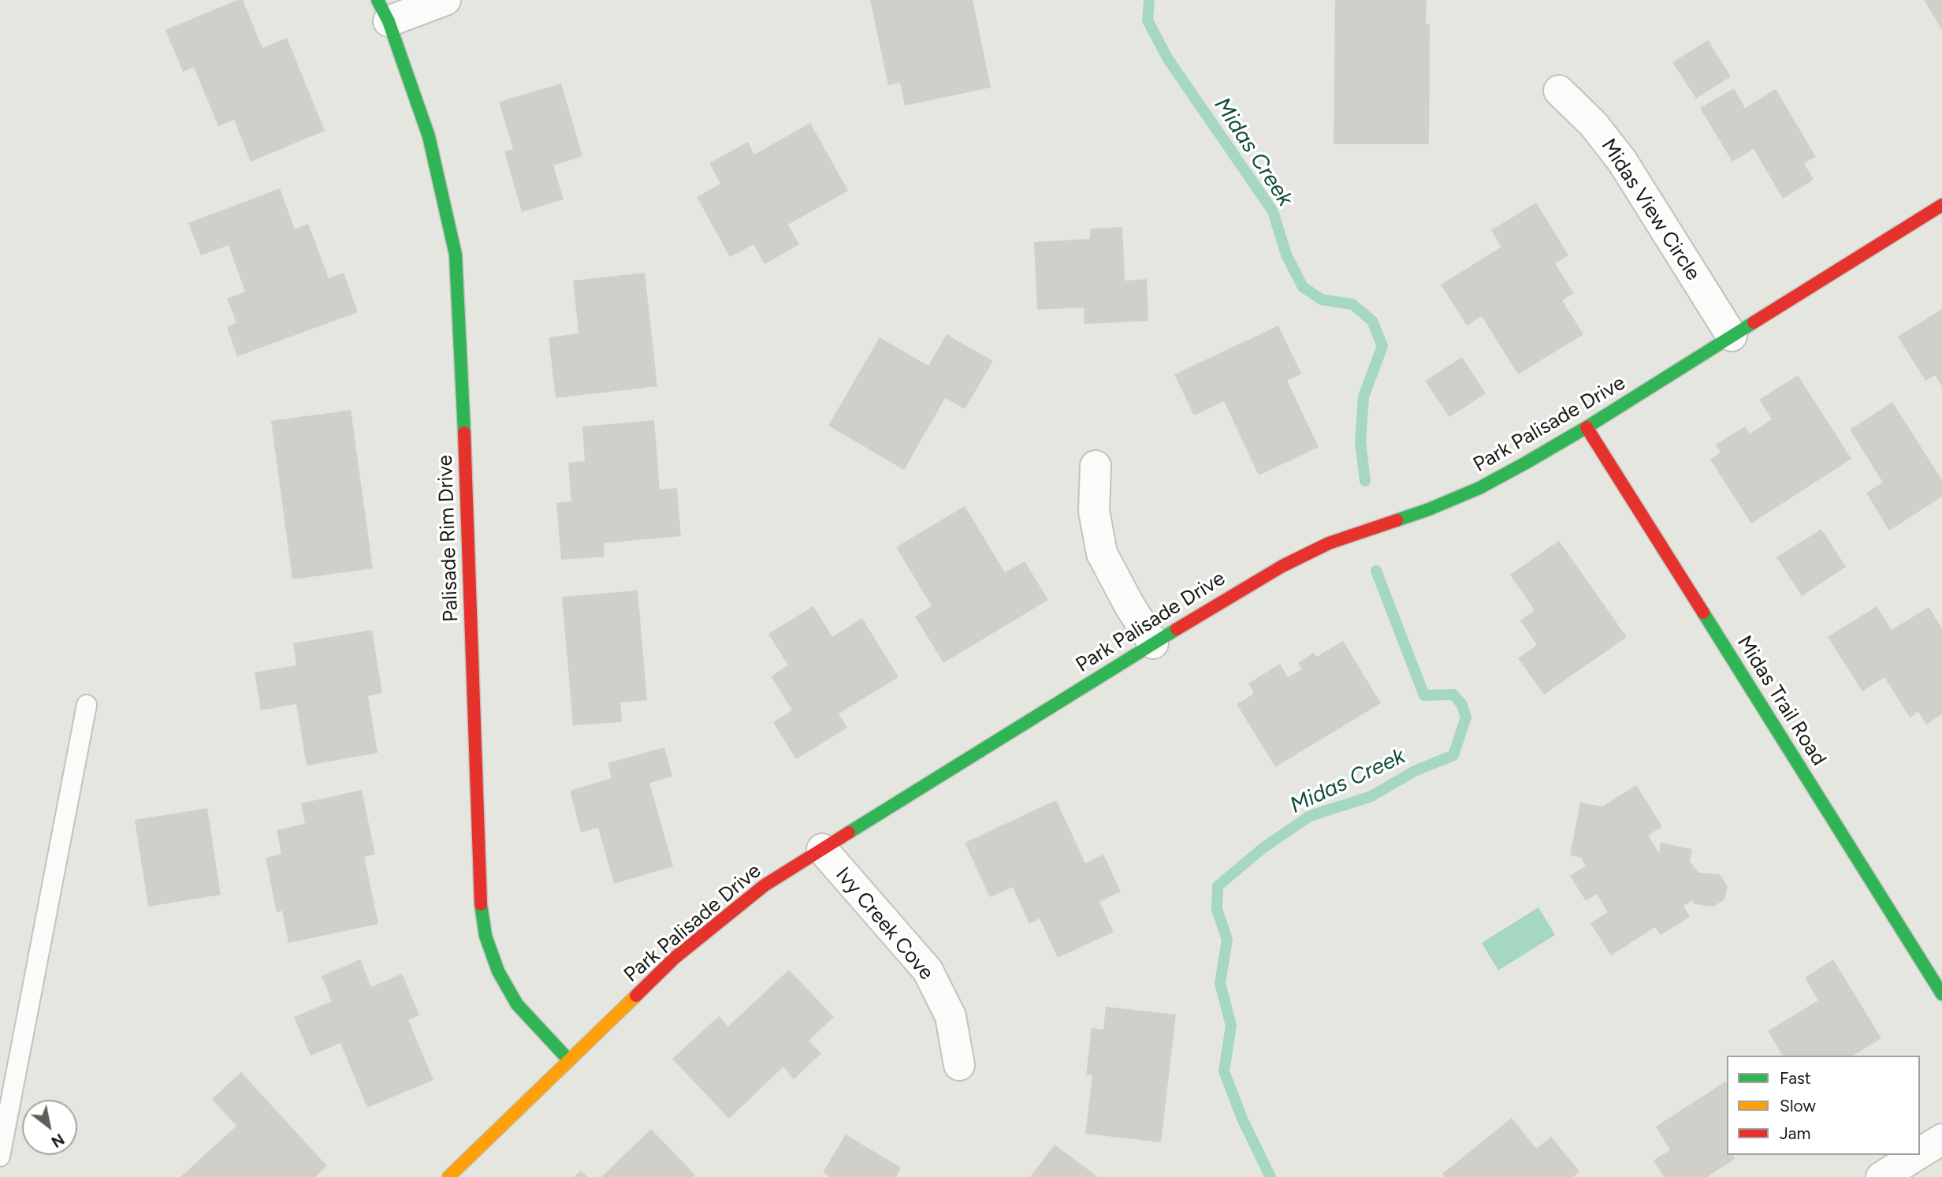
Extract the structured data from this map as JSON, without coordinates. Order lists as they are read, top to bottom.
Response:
{
  "streets": {
    "street": [
      "Midas View Circle",
      "Park Palisade Drive",
      "Palisade Rim Drive",
      "Midas Trail Road",
      "Ivy Creek Cove"
    ]
  },
  "crossings": [
    ["Midas View Circle", "Park Palisade Drive"],
    ["Park Palisade Drive", "Palisade Rim Drive"],
    ["Park Palisade Drive", "Midas Trail Road"],
    ["Park Palisade Drive", "Ivy Creek Cove"]
  ],
  "water": ["Midas Creek"],
  "legend": ["Fast", "Slow", "Jam"],
  "north": "bottom right"
}
